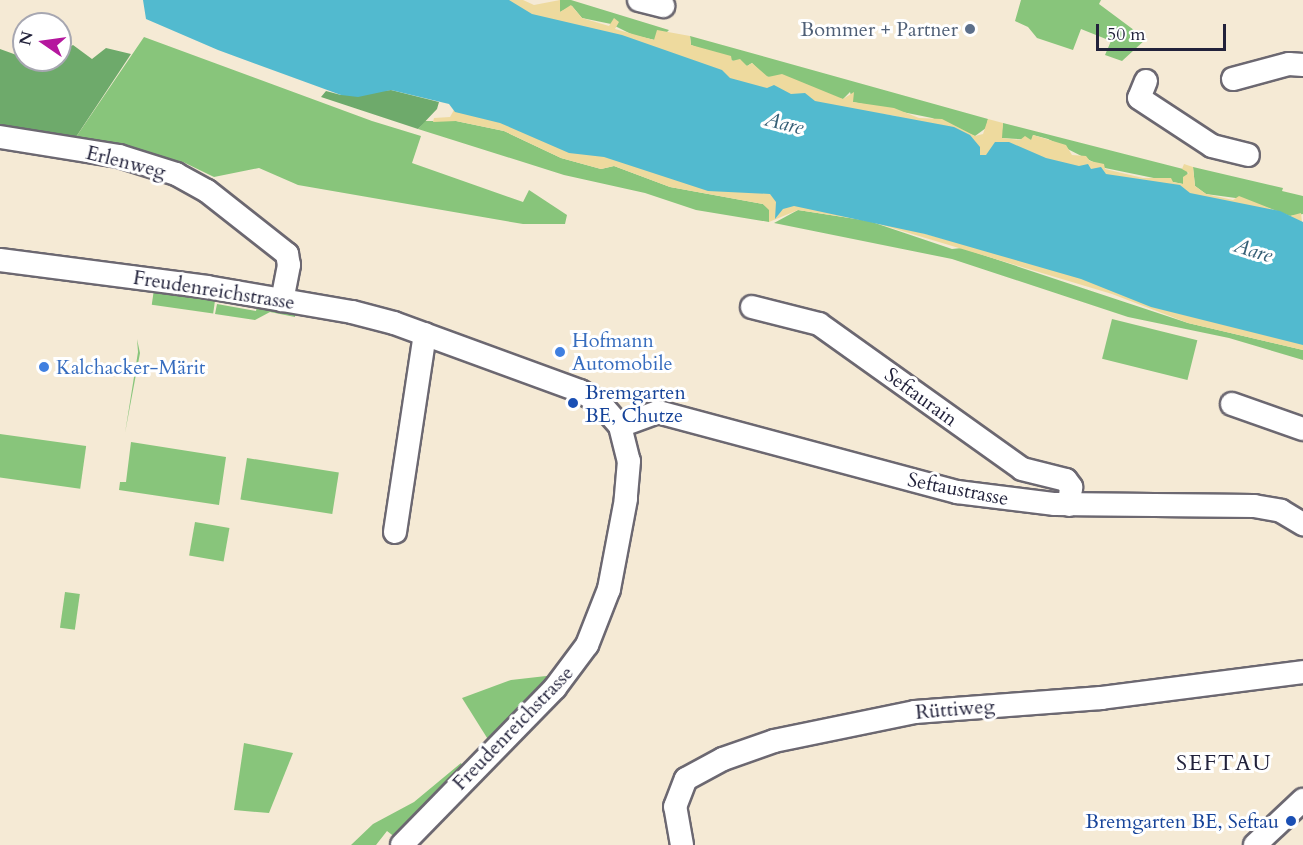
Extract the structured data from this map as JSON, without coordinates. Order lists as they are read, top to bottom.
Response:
{
  "streets": {
    "street": [
      "Erlenweg",
      "Freudenreichstrasse",
      "Seftaurain",
      "Seftaustrasse",
      "Rüttiweg"
    ]
  },
  "crossings": [
    ["Erlenweg", "Freudenreichstrasse"],
    ["Freudenreichstrasse", "Seftaustrasse"],
    ["Seftaurain", "Seftaustrasse"]
  ],
  "districts": ["SEFTAU"],
  "water": ["Aare"],
  "places": [
    "Bommer + Partner",
    "Hofmann Automobile",
    "Kalchacker-Märit",
    "Bremgarten BE, Chutze",
    "Bremgarten BE, Seftau"
  ],
  "scale_bar": "50 m",
  "north": "left"
}
